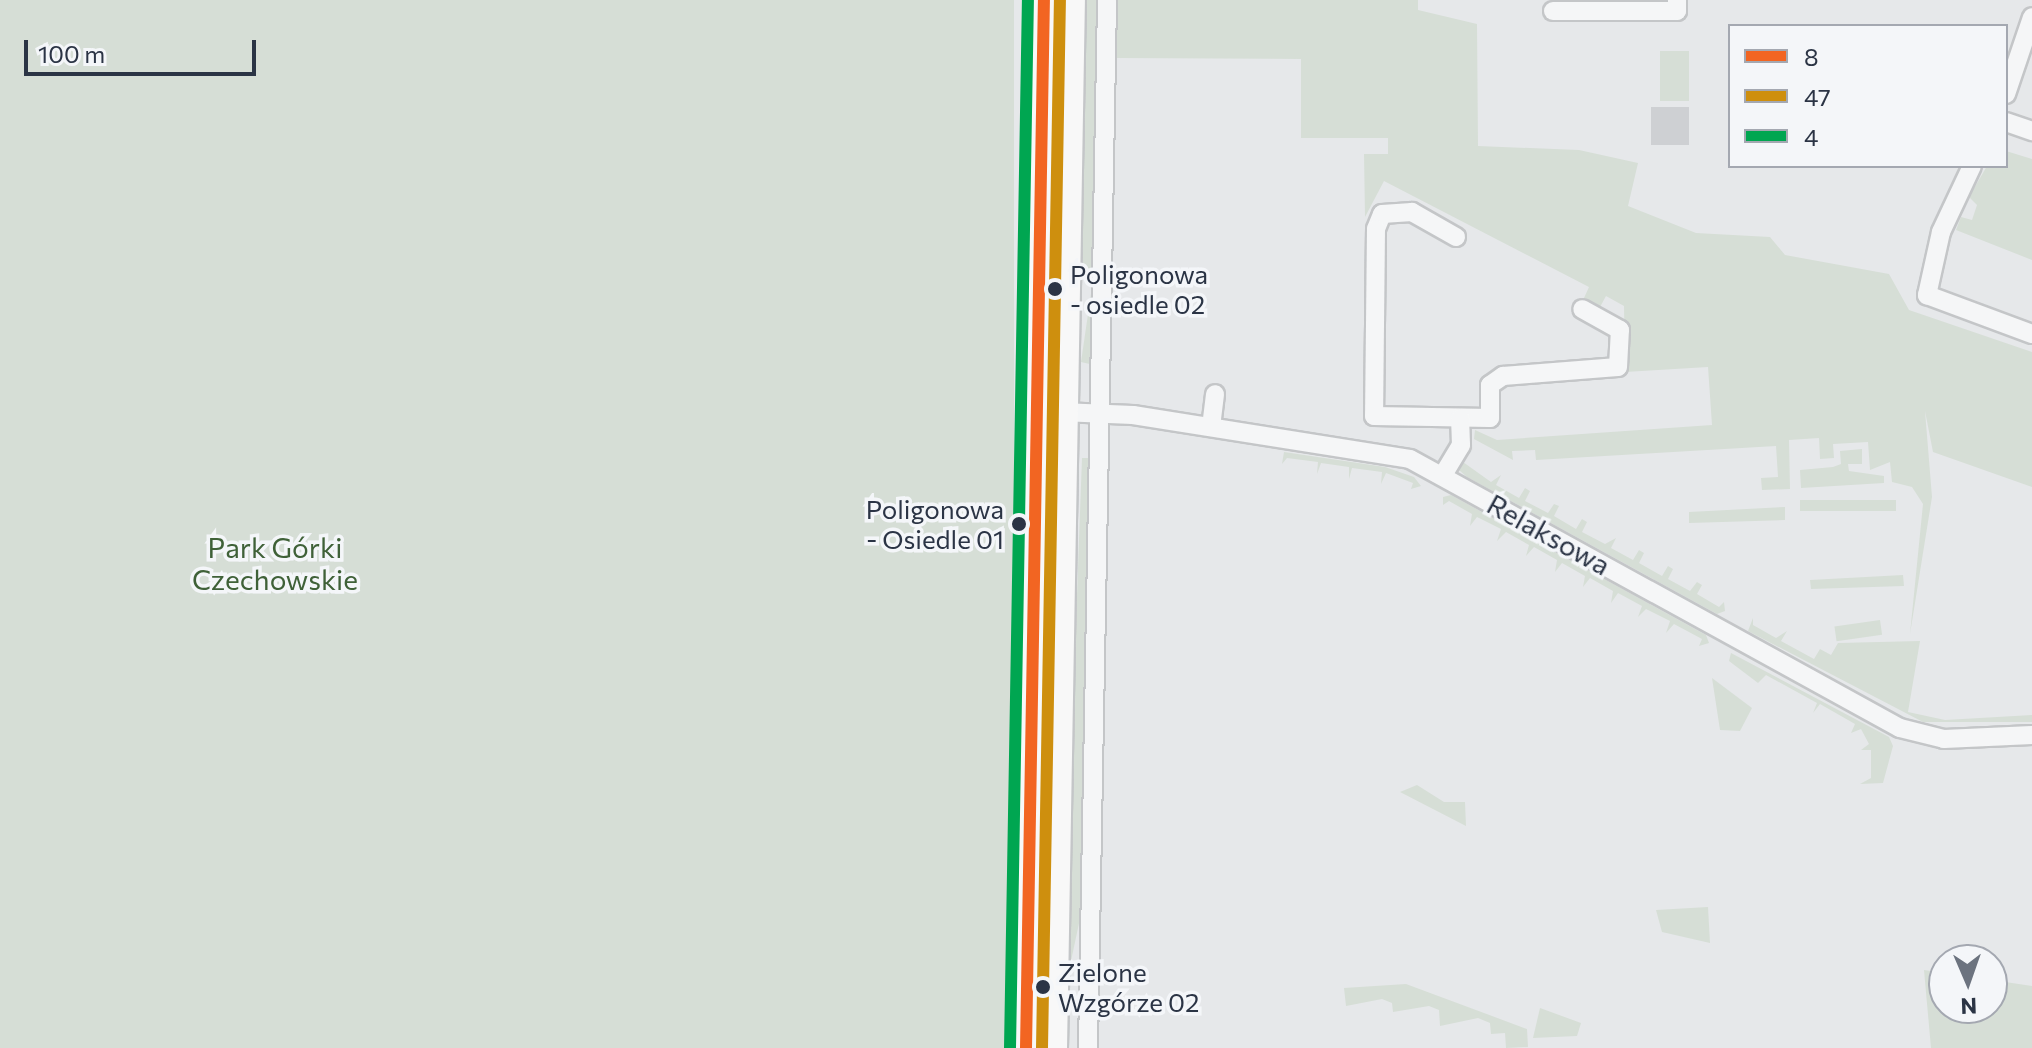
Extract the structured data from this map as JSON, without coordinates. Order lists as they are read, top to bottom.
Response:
{
  "streets": {
    "street": ["Relaksowa"]
  },
  "parks": ["Park Górki Czechowskie"],
  "places": ["Poligonowa - osiedle 02", "Poligonowa - Osiedle 01", "Zielone Wzgórze 02"],
  "lines": ["transit line 8", "transit line 47", "transit line 4"],
  "legend": ["8", "47", "4"],
  "scale_bar": "100 m",
  "north": "bottom"
}
